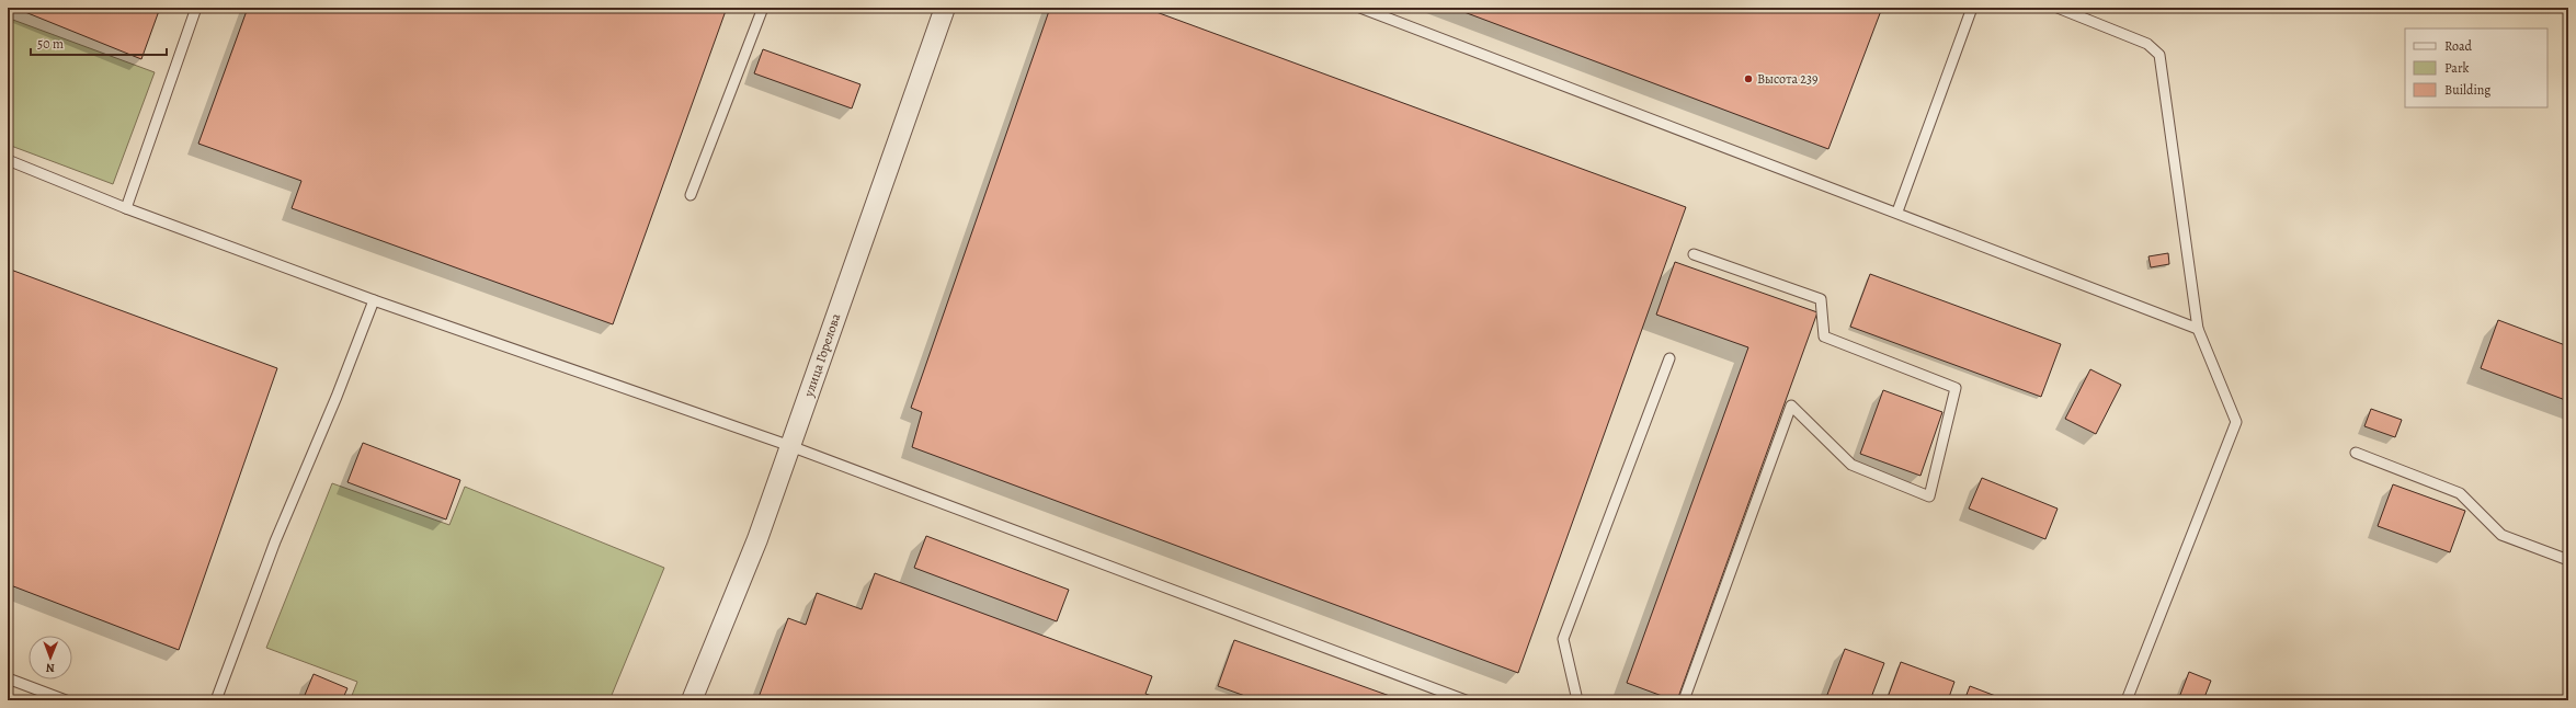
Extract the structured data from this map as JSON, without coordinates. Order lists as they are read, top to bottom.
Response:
{
  "streets": {
    "street": ["улица Горелова"]
  },
  "places": ["Высота 239"],
  "legend": ["Road", "Park", "Building"],
  "scale_bar": "50 m",
  "north": "bottom"
}
